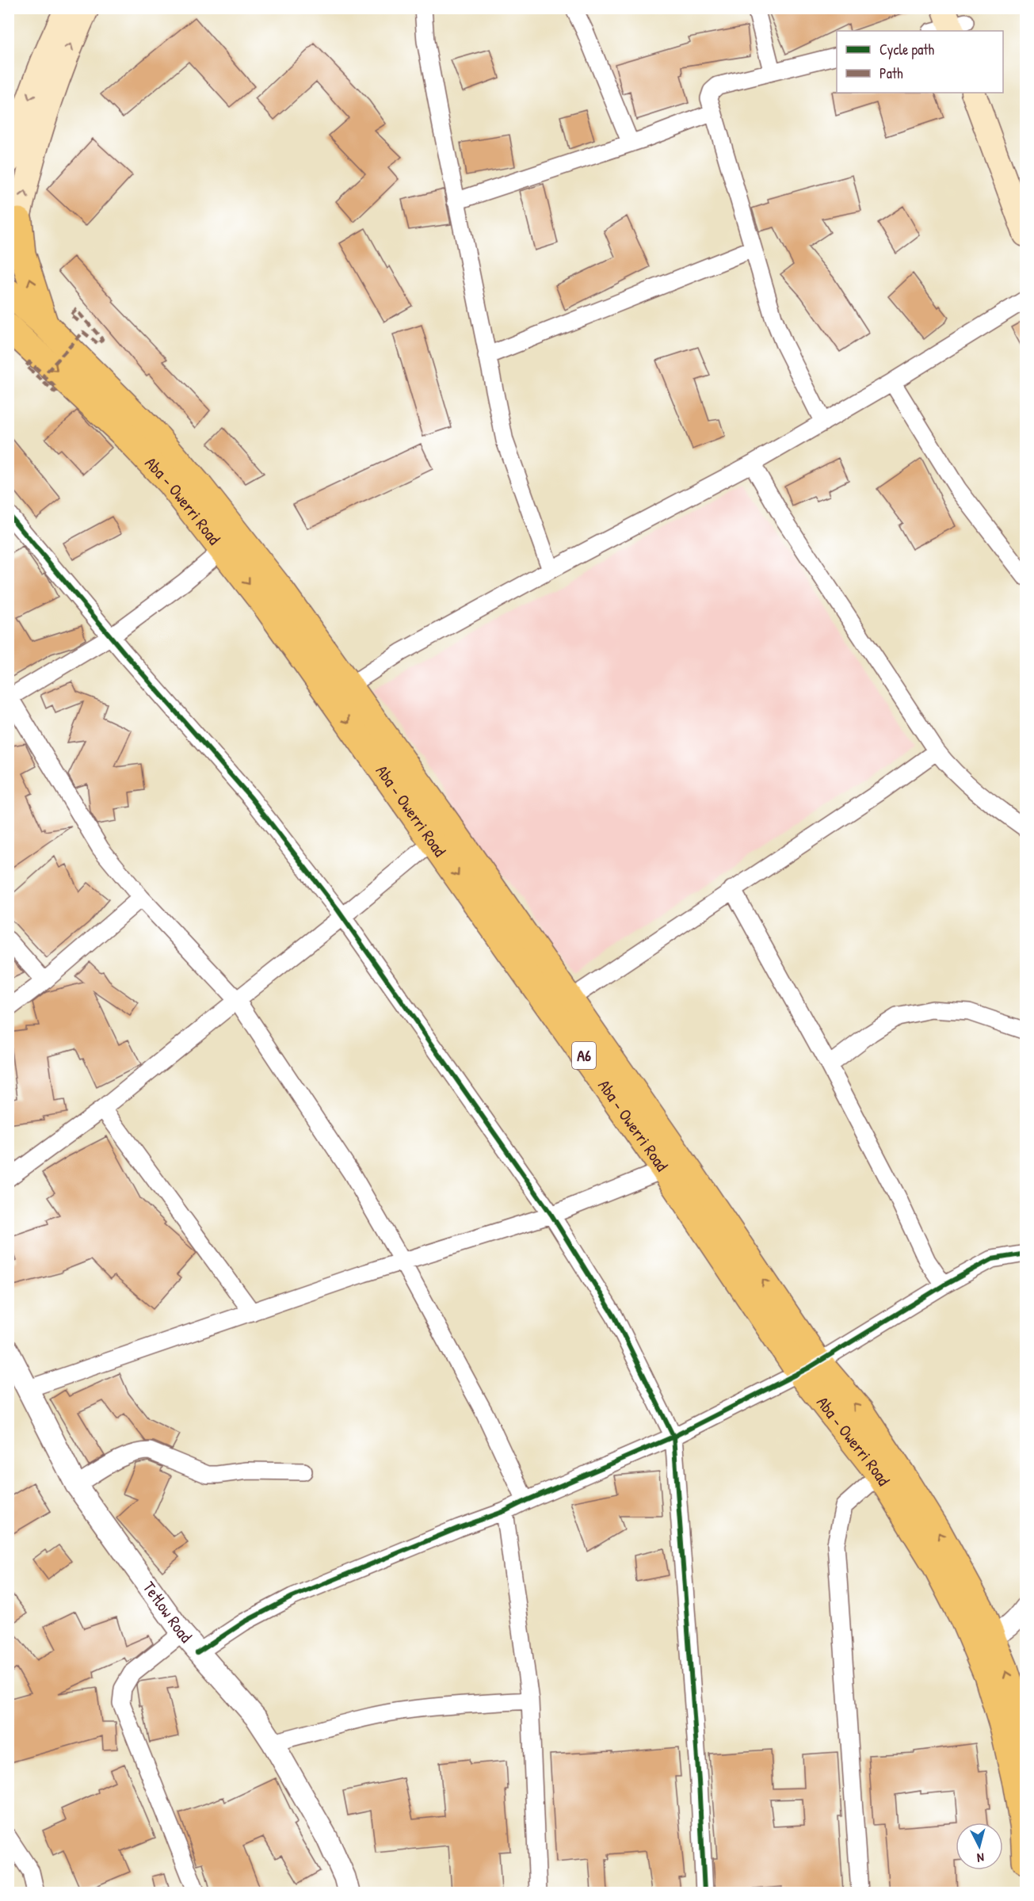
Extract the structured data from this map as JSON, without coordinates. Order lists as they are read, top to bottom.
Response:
{
  "streets": {
    "highway": ["Aba - Owerri Road", "A6"],
    "street": ["Tetlow Road"]
  },
  "legend": ["Cycle path", "Path"],
  "north": "bottom"
}
